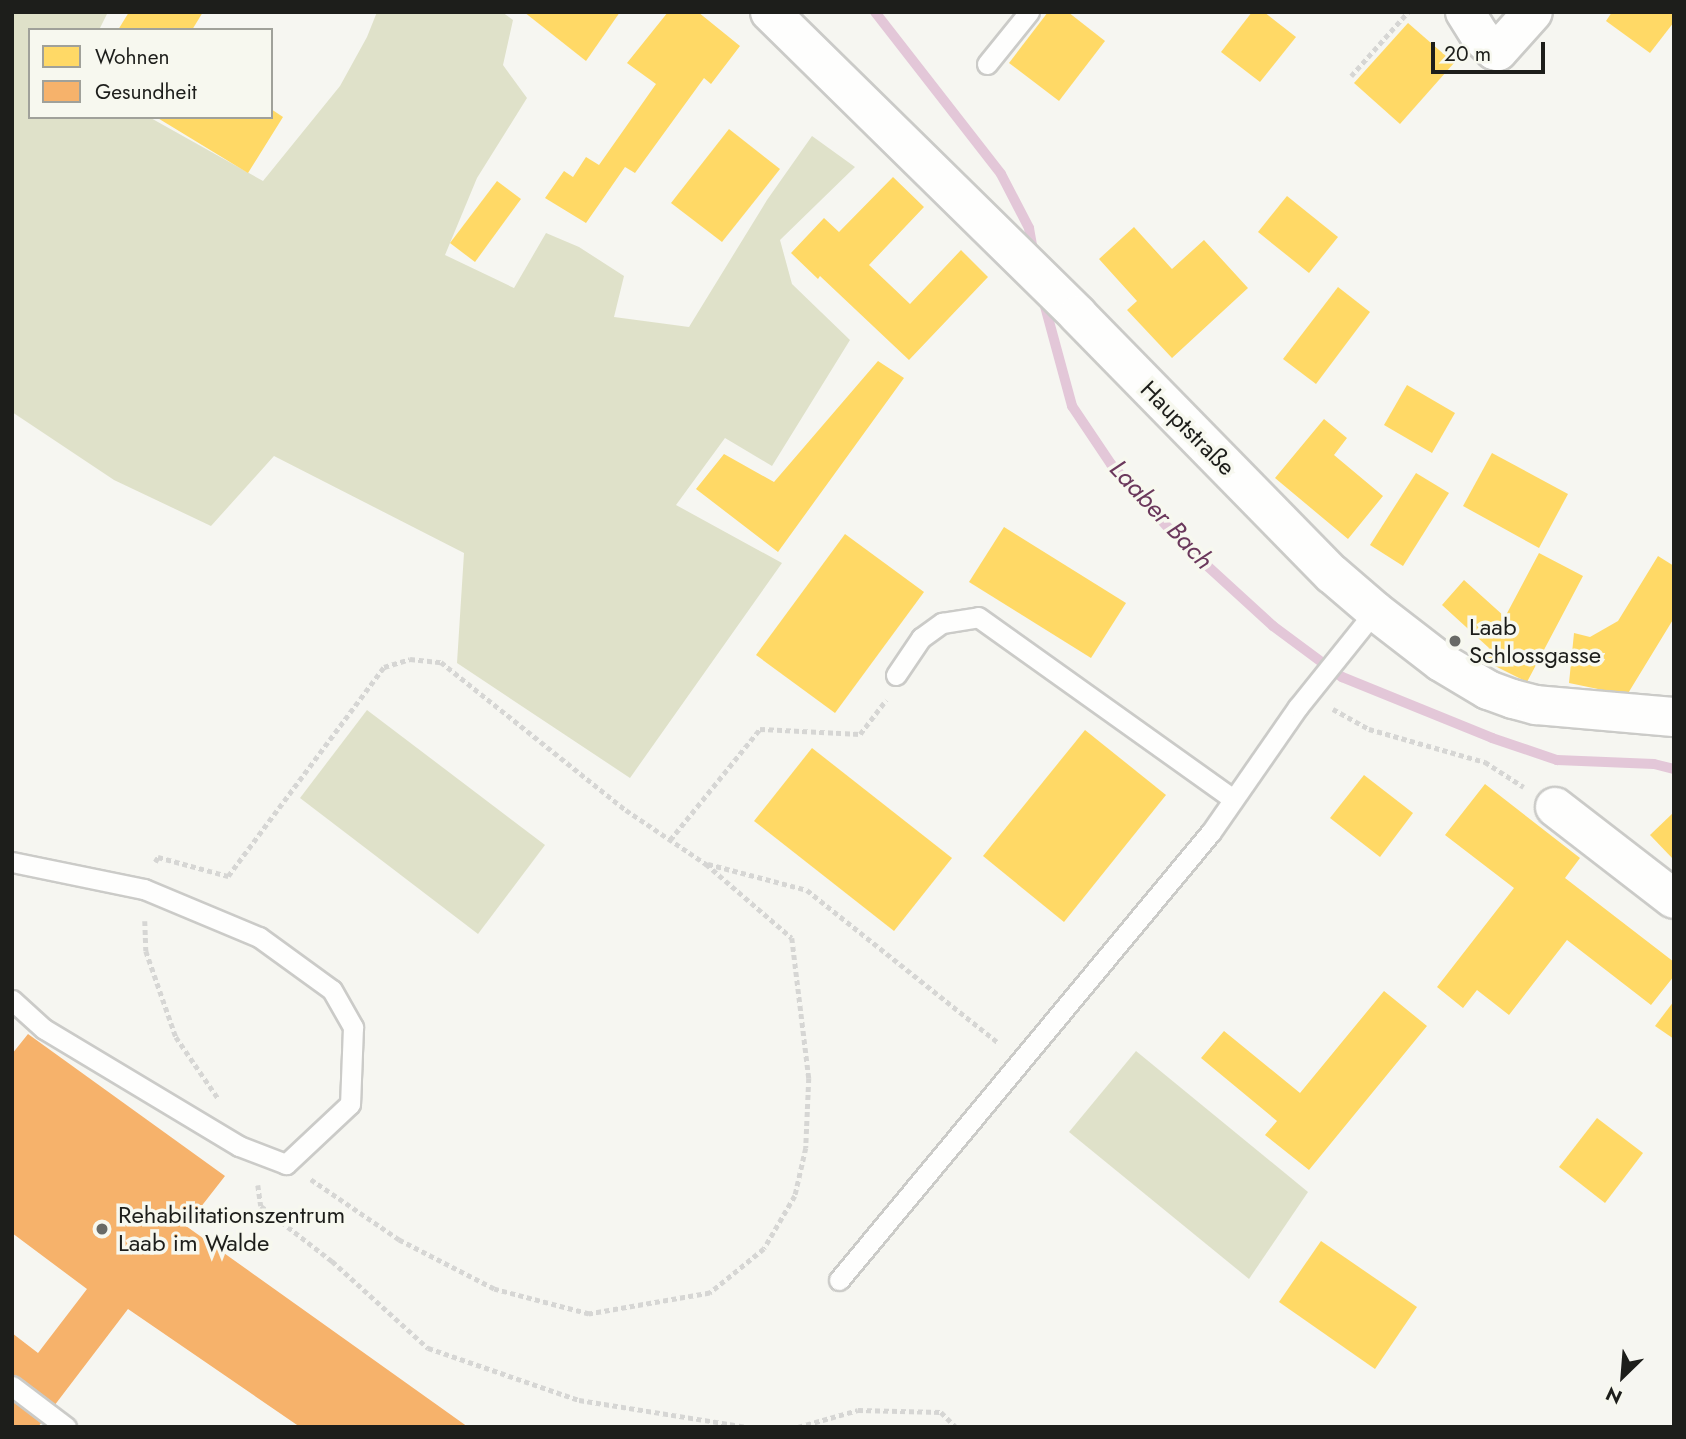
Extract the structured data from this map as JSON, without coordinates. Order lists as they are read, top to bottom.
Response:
{
  "streets": {
    "street": ["Hauptstraße"]
  },
  "water": ["Laaber Bach"],
  "places": ["Laab Schlossgasse", "Rehabilitationszentrum Laab im Walde"],
  "legend": ["Wohnen", "Gesundheit"],
  "scale_bar": "20 m",
  "north": "bottom left"
}
